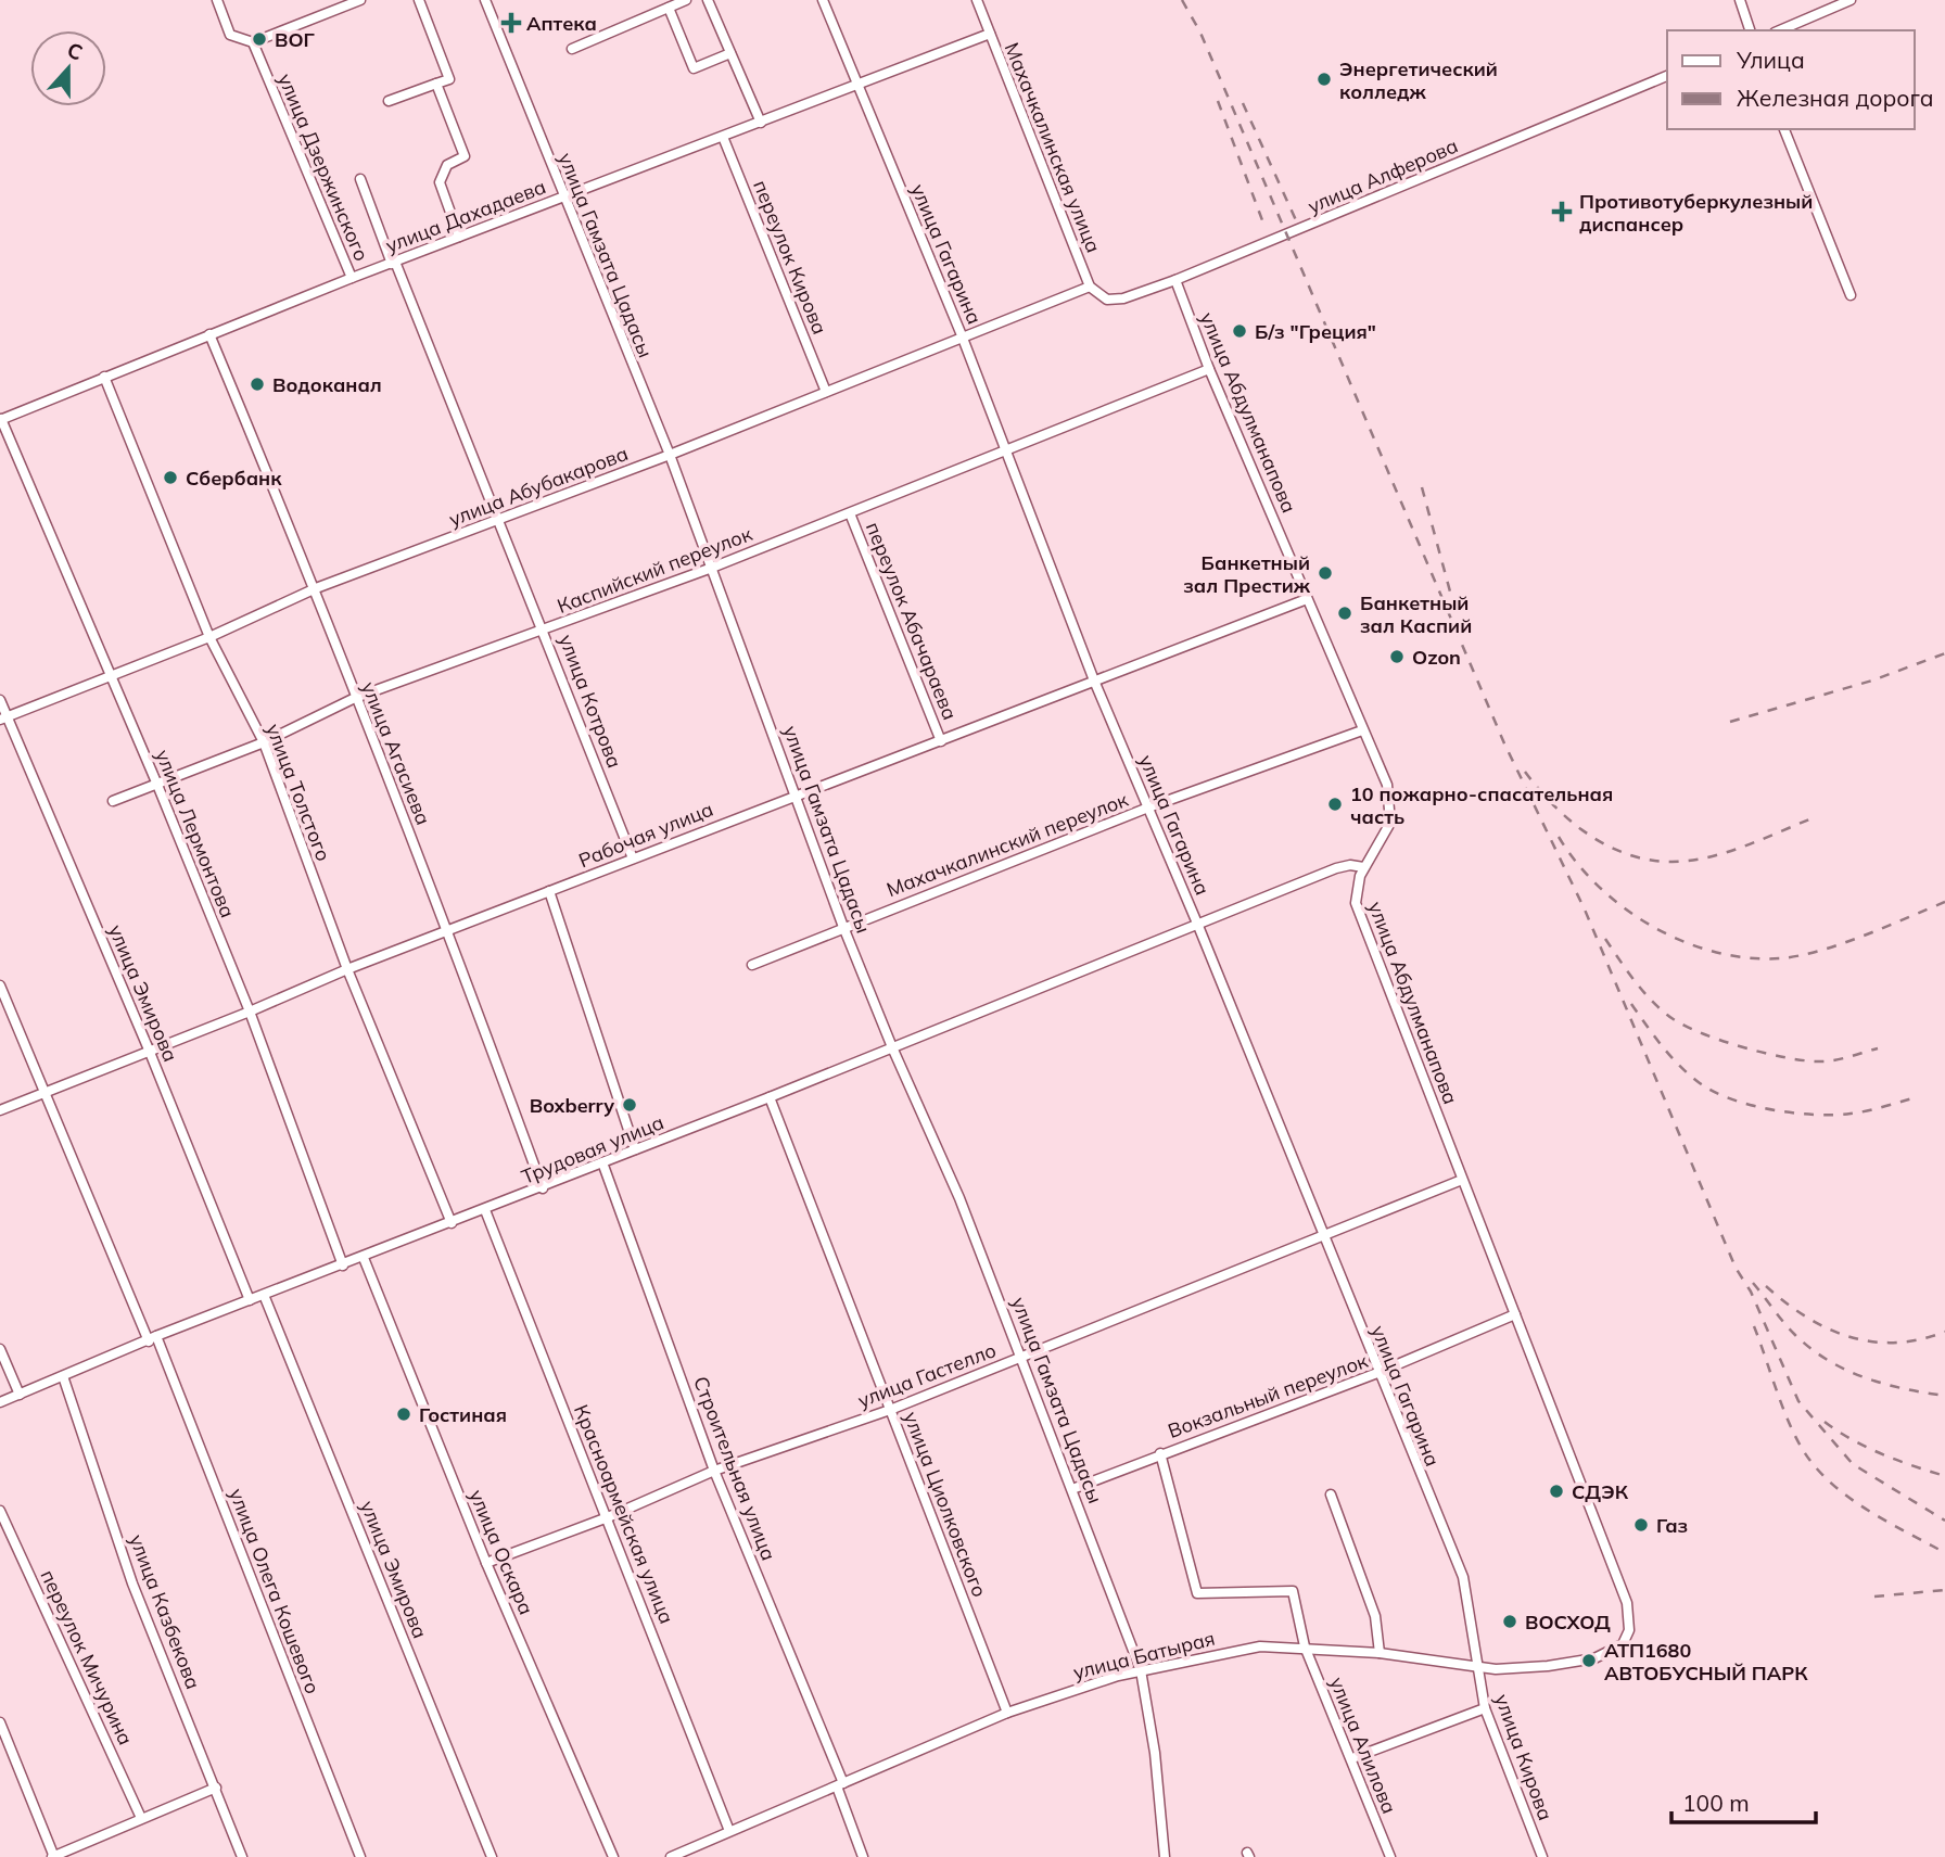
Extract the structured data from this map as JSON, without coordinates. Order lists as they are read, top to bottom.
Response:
{
  "streets": {
    "street": [
      "Махачкалинская улица",
      "улица Дзержинского",
      "улица Алферова",
      "улица Дахадаева",
      "улица Гагарина",
      "улица Гамзата Цадасы",
      "переулок Кирова",
      "улица Абдулманапова",
      "улица Абубакарова",
      "Каспийский переулок",
      "переулок Абачараева",
      "улица Котрова",
      "улица Агасиева",
      "улица Толстого",
      "улица Лермонтова",
      "Рабочая улица",
      "Махачкалинский переулок",
      "улица Эмирова",
      "Трудовая улица",
      "улица Гастелло",
      "Вокзальный переулок",
      "Строительная улица",
      "улица Циолковского",
      "Красноармейская улица",
      "улица Оскара",
      "улица Олега Кошевого",
      "улица Казбекова",
      "улица Батырая",
      "переулок Мичурина",
      "улица Алилова",
      "улица Кирова"
    ]
  },
  "crossings": [
    ["Махачкалинская улица", "улица Алферова"],
    ["Махачкалинская улица", "улица Дахадаева"],
    ["Махачкалинская улица", "улица Абубакарова"],
    ["улица Дзержинского", "улица Дахадаева"],
    ["улица Алферова", "улица Абдулманапова"],
    ["улица Алферова", "улица Абубакарова"],
    ["улица Дахадаева", "улица Гагарина"],
    ["улица Дахадаева", "улица Гамзата Цадасы"],
    ["улица Дахадаева", "переулок Кирова"],
    ["улица Дахадаева", "улица Котрова"],
    ["улица Дахадаева", "улица Агасиева"],
    ["улица Дахадаева", "улица Толстого"],
    ["улица Дахадаева", "улица Лермонтова"],
    ["улица Гагарина", "улица Абубакарова"],
    ["улица Гагарина", "Каспийский переулок"],
    ["улица Гагарина", "Рабочая улица"],
    ["улица Гагарина", "Махачкалинский переулок"],
    ["улица Гагарина", "Трудовая улица"],
    ["улица Гагарина", "улица Гастелло"],
    ["улица Гагарина", "Вокзальный переулок"],
    ["улица Гагарина", "улица Батырая"],
    ["улица Гагарина", "улица Кирова"],
    ["улица Гамзата Цадасы", "улица Абубакарова"],
    ["улица Гамзата Цадасы", "Каспийский переулок"],
    ["улица Гамзата Цадасы", "Рабочая улица"],
    ["улица Гамзата Цадасы", "Махачкалинский переулок"],
    ["улица Гамзата Цадасы", "Трудовая улица"],
    ["улица Гамзата Цадасы", "улица Гастелло"],
    ["улица Гамзата Цадасы", "Вокзальный переулок"],
    ["улица Гамзата Цадасы", "улица Батырая"],
    ["переулок Кирова", "улица Абубакарова"],
    ["улица Абдулманапова", "Каспийский переулок"],
    ["улица Абдулманапова", "Рабочая улица"],
    ["улица Абдулманапова", "Махачкалинский переулок"],
    ["улица Абдулманапова", "Трудовая улица"],
    ["улица Абдулманапова", "улица Гастелло"],
    ["улица Абдулманапова", "Вокзальный переулок"],
    ["улица Абдулманапова", "улица Батырая"],
    ["улица Абубакарова", "улица Котрова"],
    ["улица Абубакарова", "улица Агасиева"],
    ["улица Абубакарова", "улица Толстого"],
    ["улица Абубакарова", "улица Лермонтова"],
    ["улица Абубакарова", "улица Эмирова"],
    ["Каспийский переулок", "переулок Абачараева"],
    ["Каспийский переулок", "улица Котрова"],
    ["Каспийский переулок", "улица Агасиева"],
    ["Каспийский переулок", "улица Толстого"],
    ["Каспийский переулок", "улица Лермонтова"],
    ["переулок Абачараева", "Рабочая улица"],
    ["улица Котрова", "Рабочая улица"],
    ["улица Агасиева", "Рабочая улица"],
    ["улица Агасиева", "Трудовая улица"],
    ["улица Толстого", "Рабочая улица"],
    ["улица Толстого", "Трудовая улица"],
    ["улица Лермонтова", "Рабочая улица"],
    ["улица Лермонтова", "Трудовая улица"],
    ["Рабочая улица", "улица Эмирова"],
    ["Рабочая улица", "улица Олега Кошевого"],
    ["улица Эмирова", "Трудовая улица"],
    ["Трудовая улица", "Строительная улица"],
    ["Трудовая улица", "улица Циолковского"],
    ["Трудовая улица", "Красноармейская улица"],
    ["Трудовая улица", "улица Оскара"],
    ["Трудовая улица", "улица Олега Кошевого"],
    ["Трудовая улица", "улица Казбекова"],
    ["улица Гастелло", "Строительная улица"],
    ["улица Гастелло", "улица Циолковского"],
    ["улица Гастелло", "Красноармейская улица"],
    ["улица Гастелло", "улица Оскара"],
    ["Вокзальный переулок", "улица Алилова"],
    ["Строительная улица", "улица Батырая"],
    ["улица Циолковского", "улица Батырая"],
    ["Красноармейская улица", "улица Батырая"],
    ["улица Батырая", "улица Алилова"],
    ["улица Батырая", "улица Кирова"]
  ],
  "places": {
    "health": ["Аптека", "Противотуберкулезный диспансер"],
    "other": [
      "ВОГ",
      "Энергетический колледж",
      "Б/з \"Греция\"",
      "Водоканал",
      "Сбербанк",
      "Банкетный зал Престиж",
      "Банкетный зал Каспий",
      "Ozon",
      "10 пожарно-спасательная часть",
      "Boxberry",
      "Гостиная",
      "СДЭК",
      "Газ",
      "ВОСХОД",
      "АТП1680 АВТОБУСНЫЙ ПАРК"
    ]
  },
  "legend": ["Улица", "Железная дорога"],
  "scale_bar": "100 m",
  "north": "top"
}
